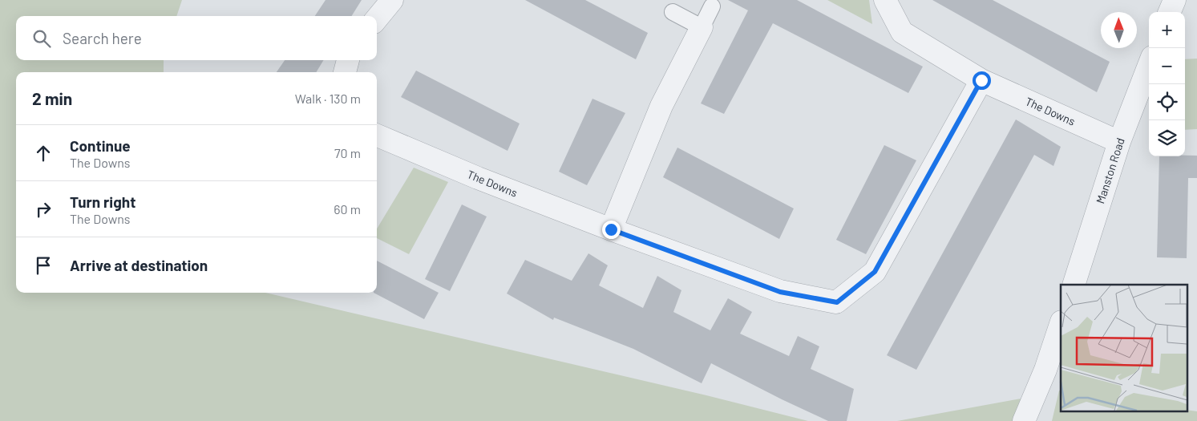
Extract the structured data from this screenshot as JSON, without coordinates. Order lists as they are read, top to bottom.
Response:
{
  "streets": {
    "street": ["The Downs", "Manston Road"]
  },
  "crossings": [
    ["The Downs", "Manston Road"]
  ],
  "north": "top",
  "page": {
    "map_buttons": ["+", "−"],
    "search": "Search here",
    "heading": ["2 min", "Walk · 130 m"],
    "list": [
      ["Continue", "The Downs", "70 m"],
      ["Turn right", "The Downs", "60 m"],
      "Arrive at destination"
    ]
  }
}
